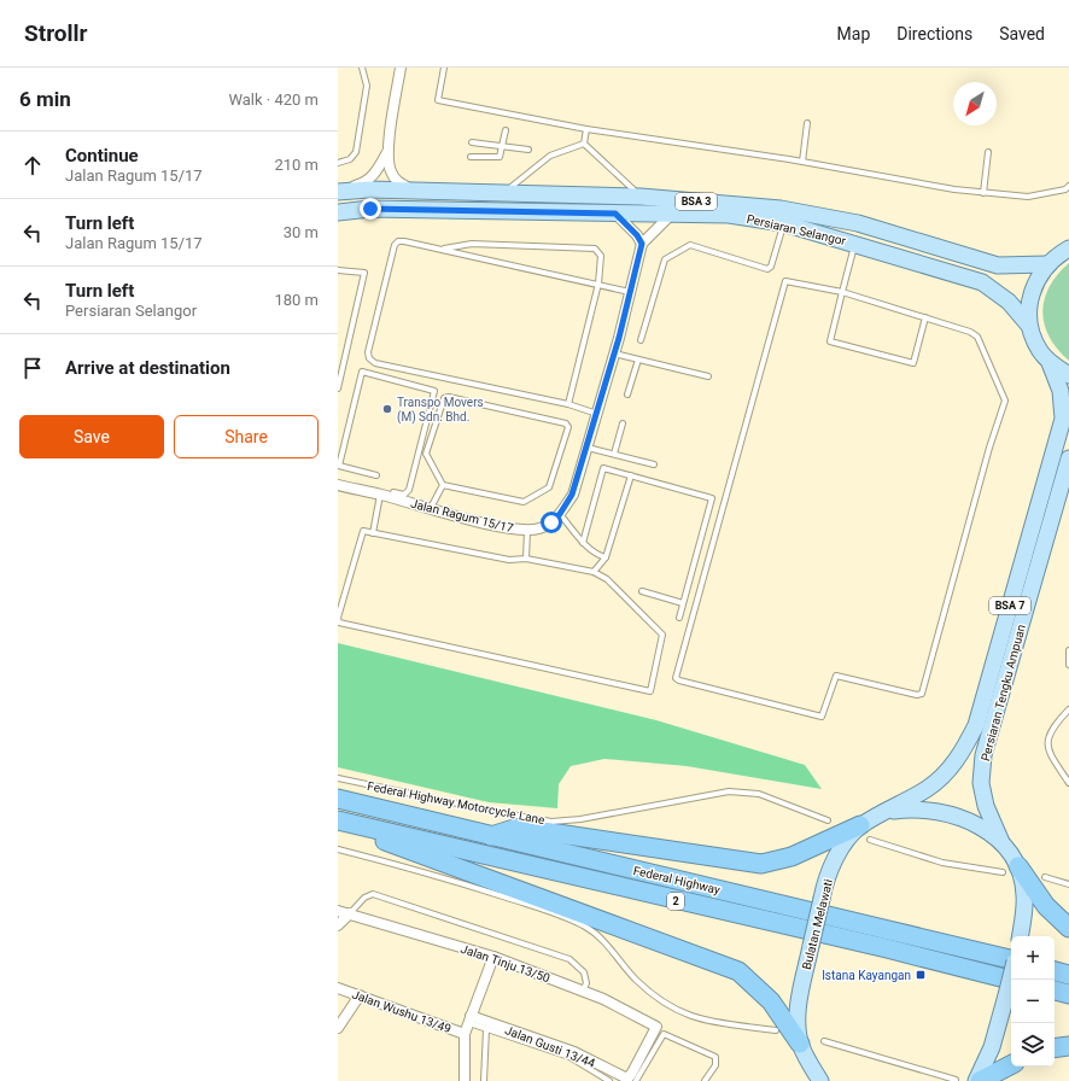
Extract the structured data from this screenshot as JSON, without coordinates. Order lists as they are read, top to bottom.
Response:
{
  "streets": {
    "highway": ["Federal Highway", "2"],
    "main road": [
      "BSA 3",
      "Persiaran Selangor",
      "BSA 7",
      "Persiaran Tengku Ampuan",
      "Bulatan Melawati"
    ],
    "street": [
      "Jalan Ragum 15/17",
      "Jalan Tinju 13/50",
      "Jalan Wushu 13/49",
      "Jalan Gusti 13/44"
    ],
    "lane": ["Federal Highway Motorcycle Lane"]
  },
  "crossings": [
    ["Persiaran Selangor", "Persiaran Tengku Ampuan"],
    ["Persiaran Tengku Ampuan", "Bulatan Melawati"],
    ["Jalan Tinju 13/50", "Jalan Gusti 13/44"]
  ],
  "places": {
    "other": ["Transpo Movers (M) Sdn. Bhd."],
    "transit": ["Istana Kayangan"]
  },
  "north": "bottom left",
  "page": {
    "header": "Strollr",
    "nav": ["Map", "Directions", "Saved"],
    "heading": ["6 min", "Walk · 420 m"],
    "list": [
      ["Continue", "Jalan Ragum 15/17", "210 m"],
      ["Turn left", "Jalan Ragum 15/17", "30 m"],
      ["Turn left", "Persiaran Selangor", "180 m"],
      "Arrive at destination"
    ],
    "buttons": ["Save", "Share"],
    "map_buttons": ["+", "−"]
  }
}
